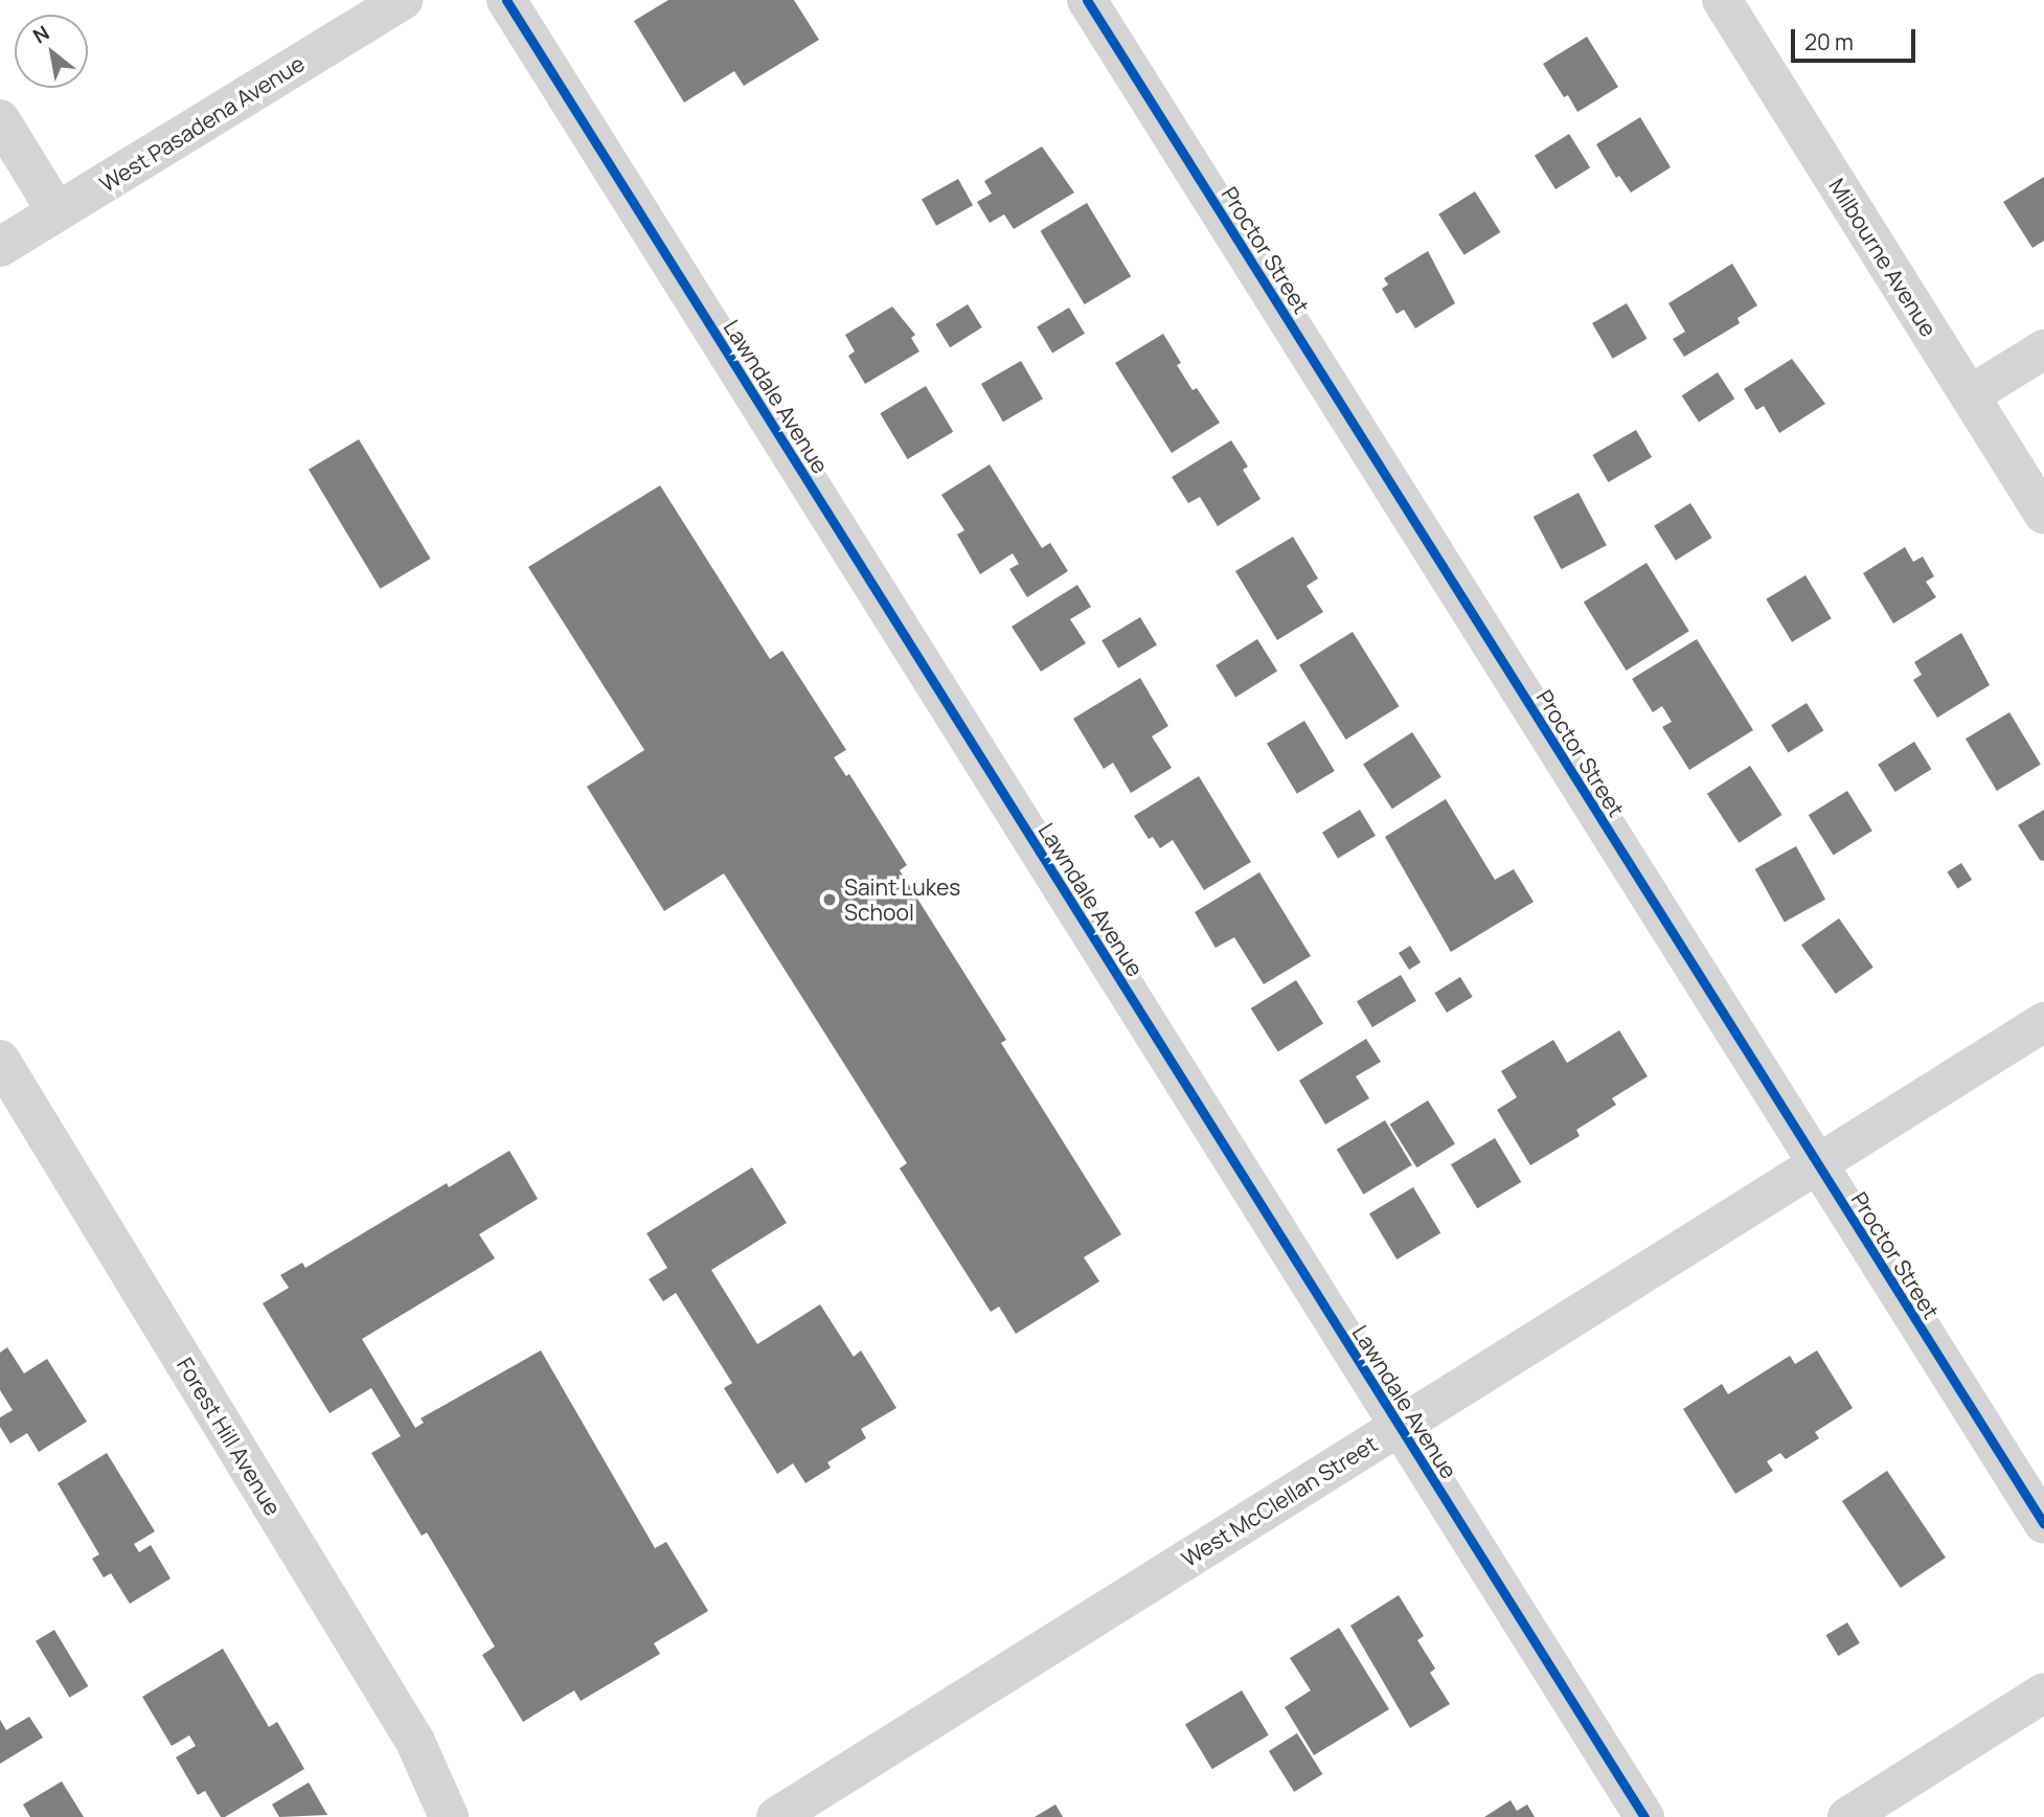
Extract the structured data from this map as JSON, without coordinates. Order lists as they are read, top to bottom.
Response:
{
  "streets": {
    "street": [
      "West Pasadena Avenue",
      "Proctor Street",
      "Milbourne Avenue",
      "Lawndale Avenue",
      "Forest Hill Avenue",
      "West McClellan Street"
    ]
  },
  "crossings": [
    ["Proctor Street", "West McClellan Street"],
    ["Lawndale Avenue", "West McClellan Street"]
  ],
  "places": ["Saint Lukes School"],
  "scale_bar": "20 m",
  "north": "top left"
}
